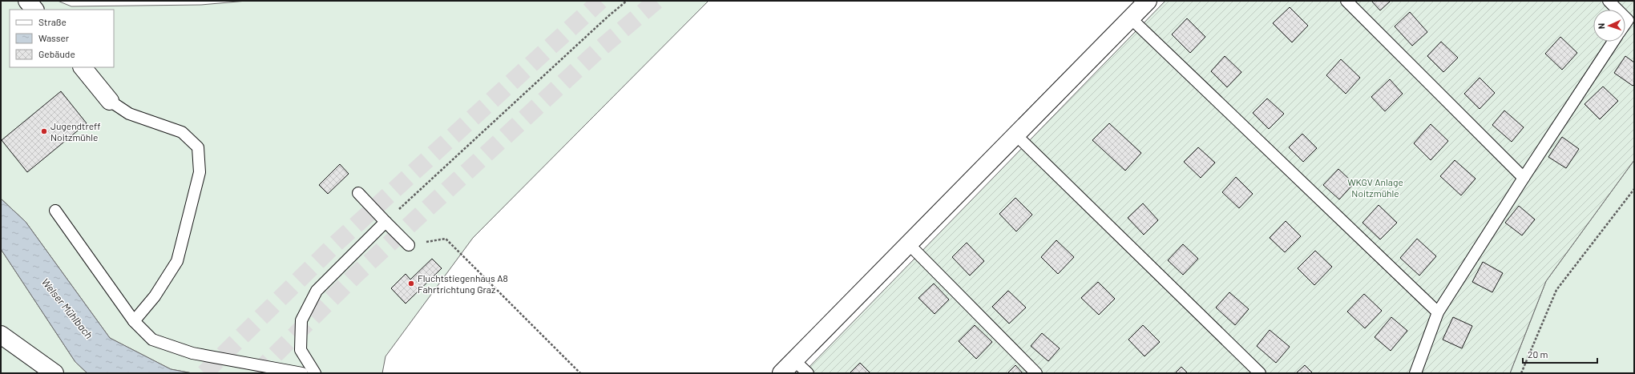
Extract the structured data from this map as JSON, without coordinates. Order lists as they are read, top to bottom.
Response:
{
  "water": ["Welser Mühlbach"],
  "parks": ["WKGV Anlage Noitzmühle"],
  "places": ["Jugendtreff Noitzmühle", "Fluchtstiegenhaus A8 Fahrtrichtung Graz"],
  "legend": ["Straße", "Wasser", "Gebäude"],
  "scale_bar": "20 m",
  "north": "left"
}
